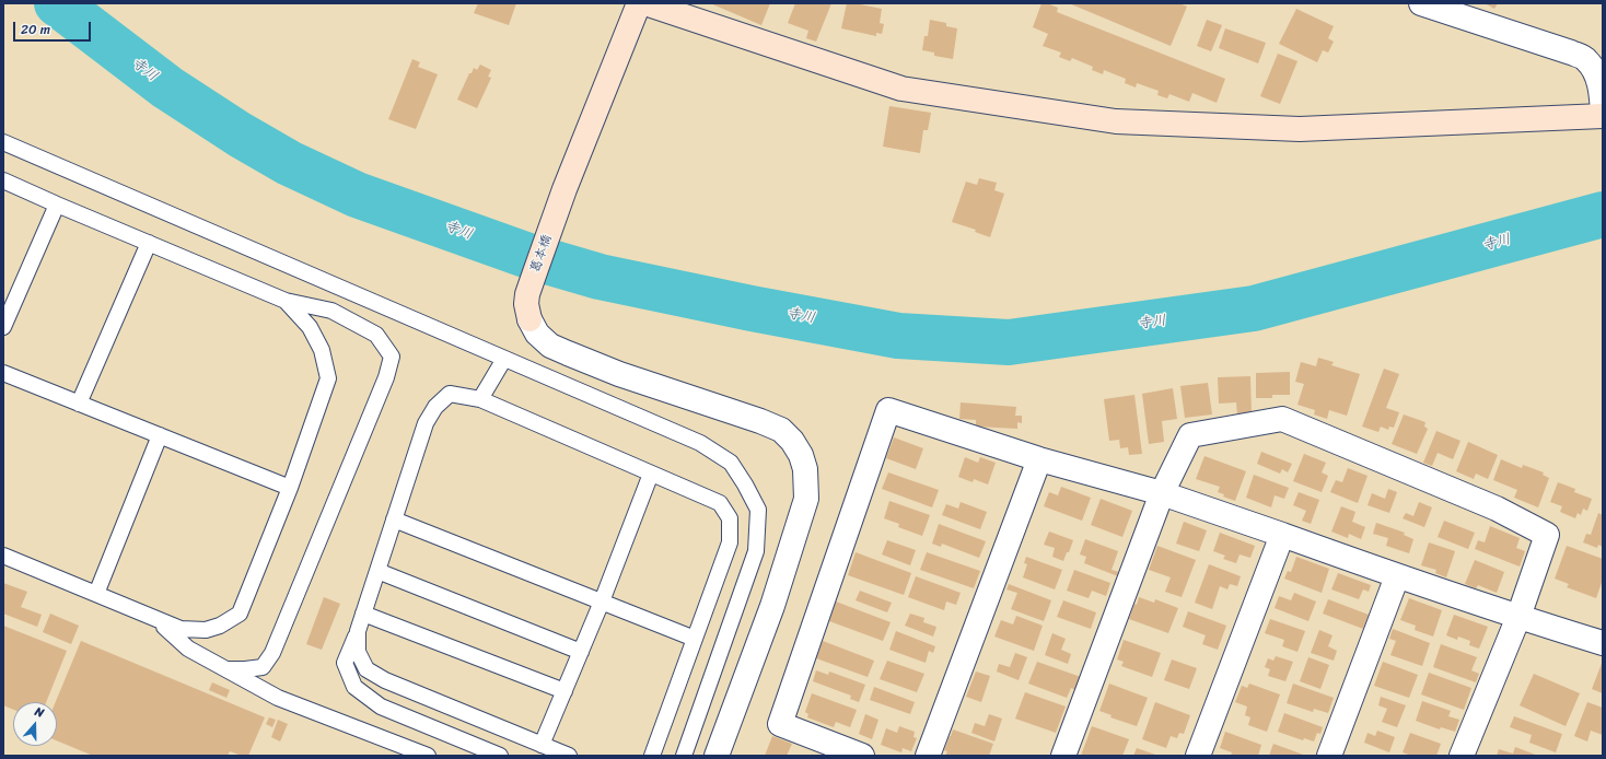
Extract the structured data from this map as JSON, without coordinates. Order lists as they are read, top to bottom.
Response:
{
  "streets": {
    "street": ["葛本橋"]
  },
  "water": ["寺川"],
  "scale_bar": "20 m",
  "north": "top"
}
